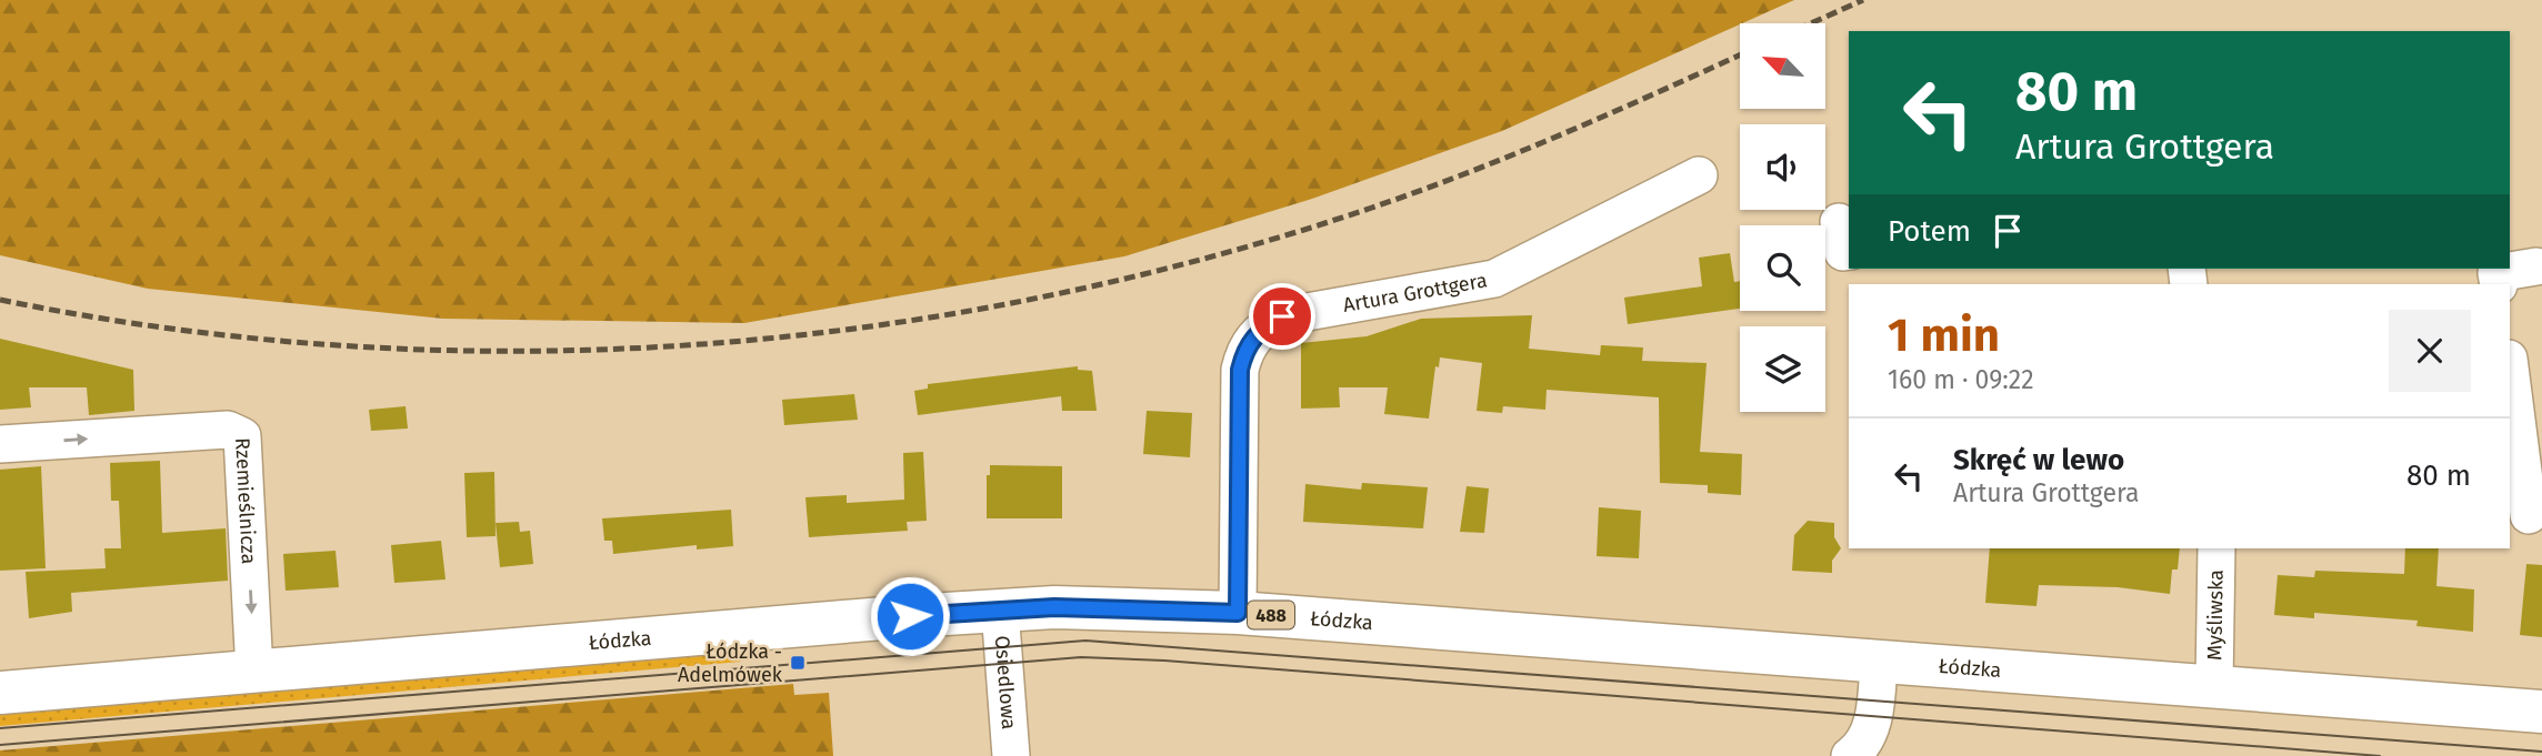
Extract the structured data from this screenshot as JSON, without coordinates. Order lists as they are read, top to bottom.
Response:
{
  "streets": {
    "main road": ["488", "Łódzka"],
    "street": [
      "Artura Grottgera",
      "Rzemieślnicza",
      "Myśliwska",
      "Osiedlowa"
    ]
  },
  "crossings": [
    ["Artura Grottgera", "Łódzka"],
    ["Rzemieślnicza", "Łódzka"],
    ["Myśliwska", "Łódzka"],
    ["Łódzka", "Osiedlowa"]
  ],
  "places": {
    "transit": ["Łódzka - Adelmówek"]
  },
  "north": "top left",
  "page": {
    "turn": ["80 m", "Artura Grottgera"],
    "then": "Potem",
    "heading": ["1 min", "160 m · 09:22"],
    "list": [
      {
        "name": "Skręć w lewo",
        "note": "Artura Grottgera",
        "value": "80 m"
      }
    ]
  }
}
